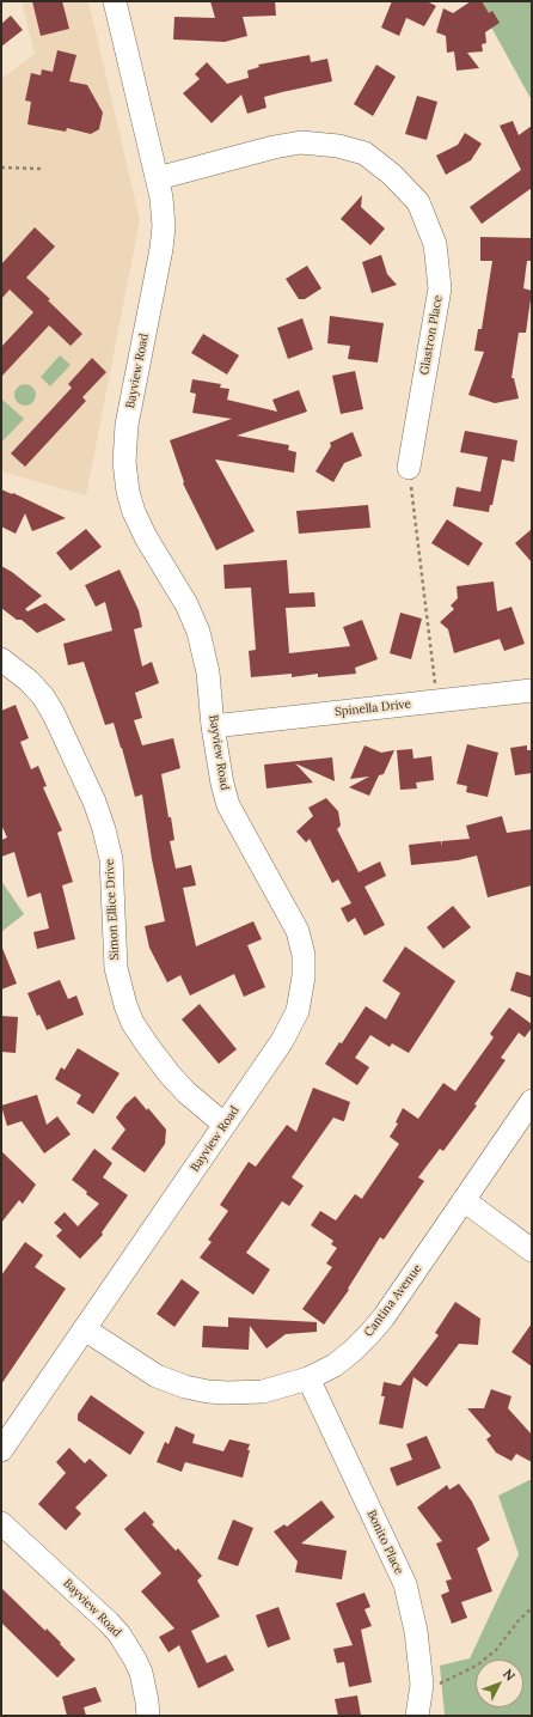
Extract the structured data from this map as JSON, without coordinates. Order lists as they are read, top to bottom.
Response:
{
  "streets": {
    "street": [
      "Glastron Place",
      "Bayview Road",
      "Spinella Drive",
      "Simon Ellice Drive",
      "Cantina Avenue",
      "Bonito Place"
    ]
  },
  "crossings": [
    ["Glastron Place", "Bayview Road"],
    ["Bayview Road", "Spinella Drive"],
    ["Bayview Road", "Simon Ellice Drive"],
    ["Bayview Road", "Cantina Avenue"],
    ["Cantina Avenue", "Bonito Place"]
  ],
  "north": "top right"
}
